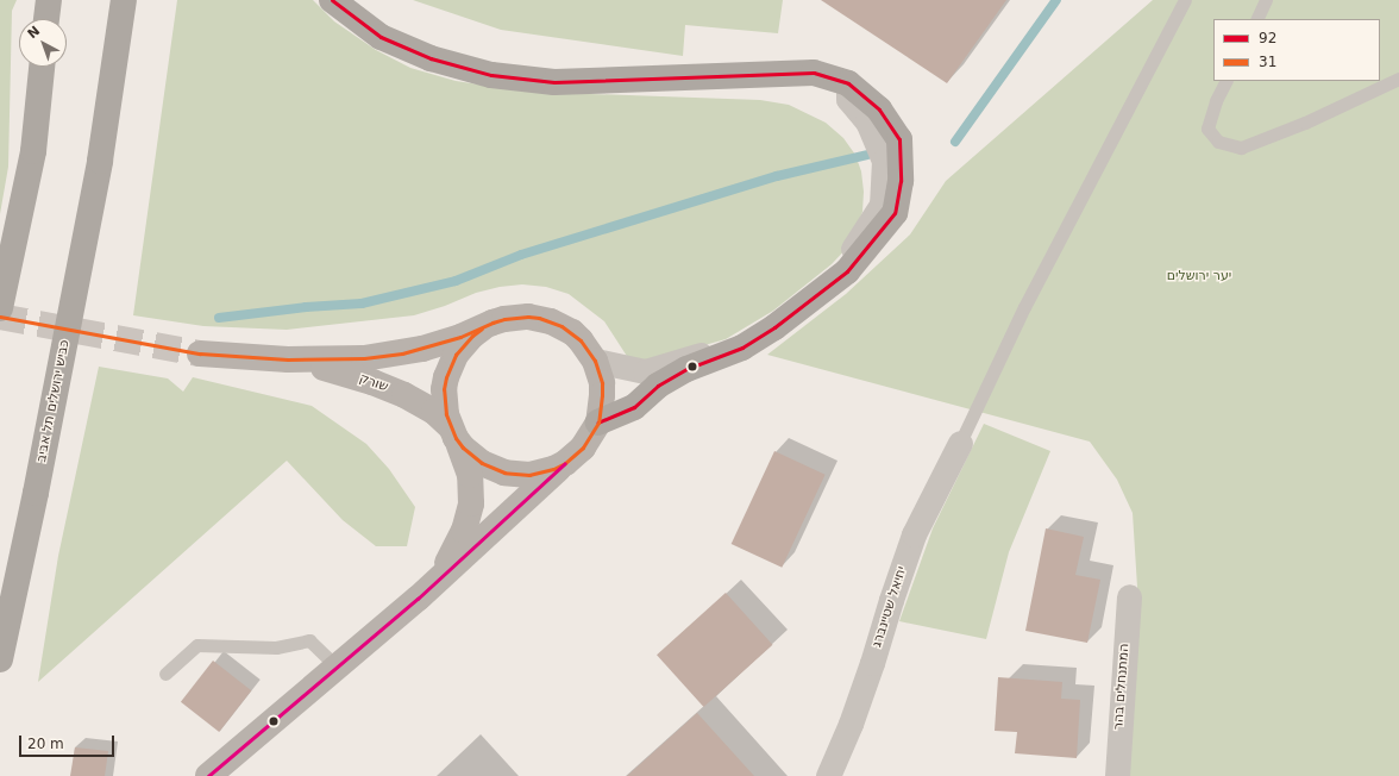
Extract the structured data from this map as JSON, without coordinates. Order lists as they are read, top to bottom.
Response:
{
  "streets": {
    "highway": ["כביש ירושלים תל אביב"],
    "main road": ["שורק"],
    "street": ["יחיאל שטיינברג", "המתנחלים בהר"]
  },
  "parks": ["יער ירושלים"],
  "lines": ["transit line 92", "transit line 31"],
  "legend": ["92", "31"],
  "scale_bar": "20 m",
  "north": "top left"
}
